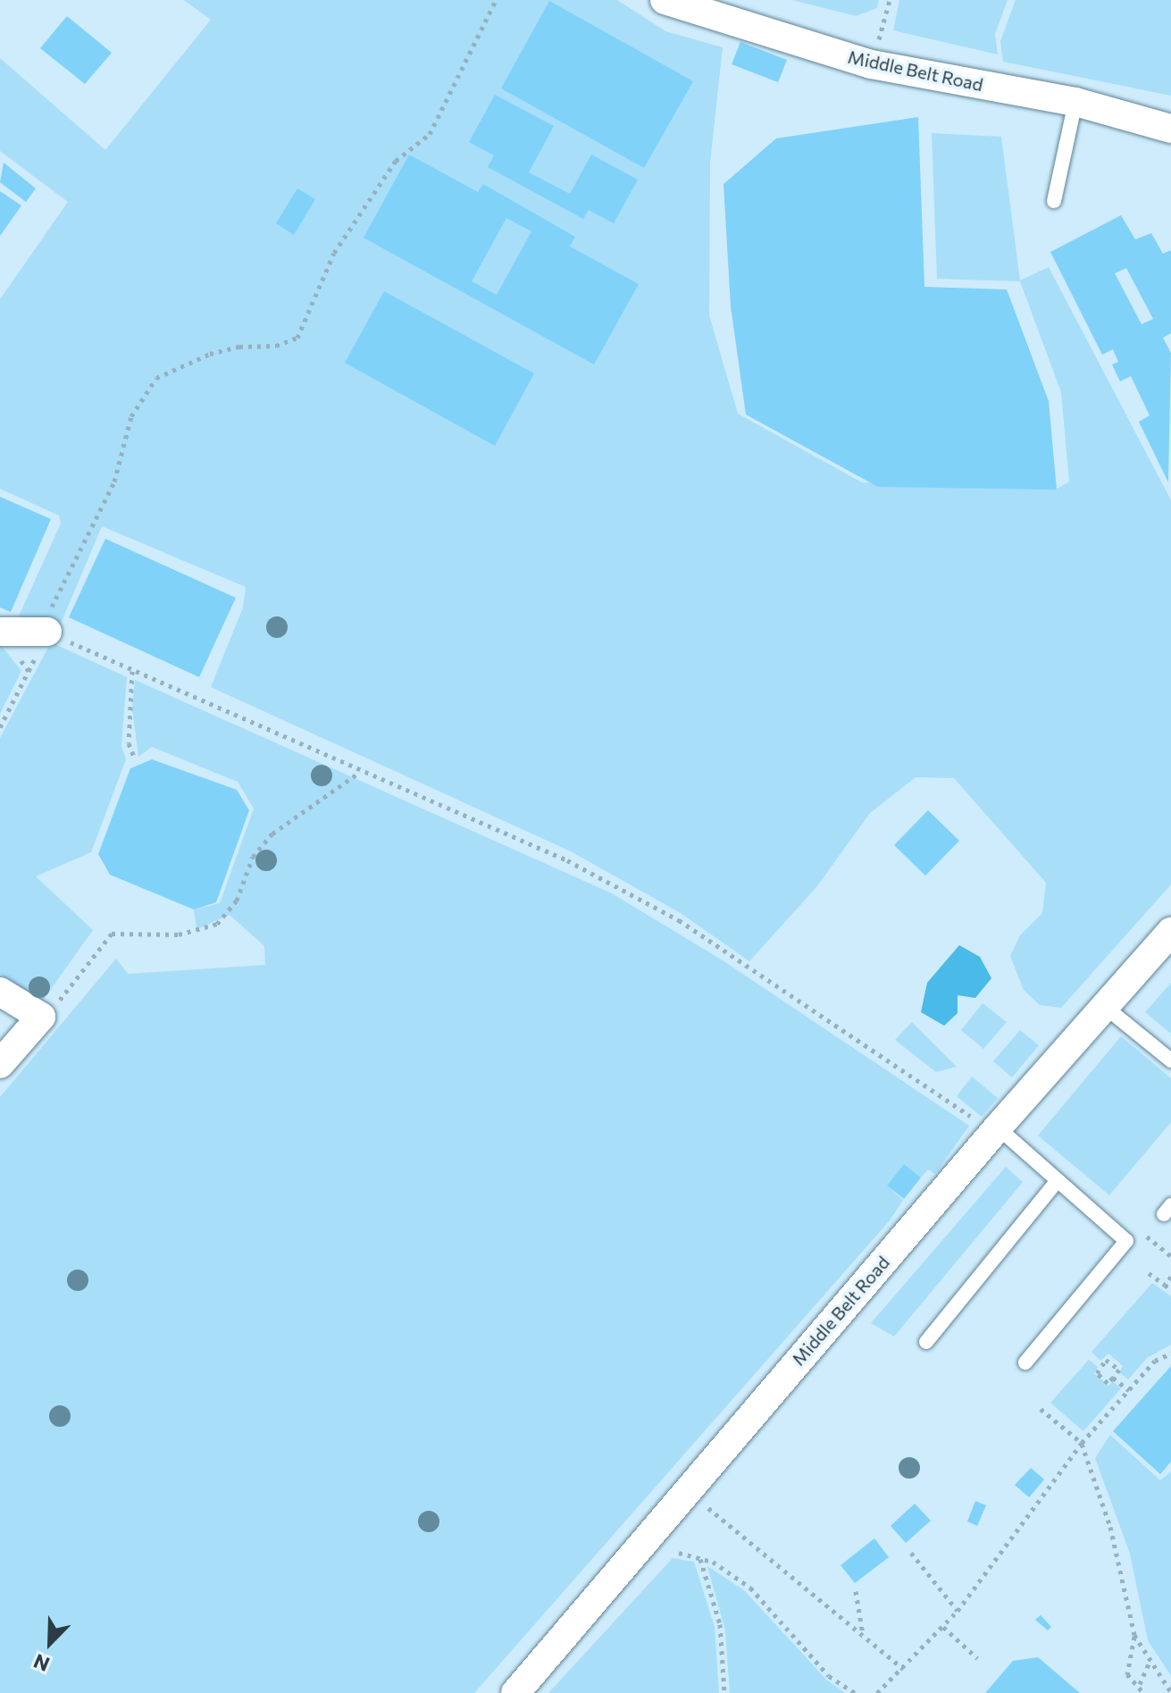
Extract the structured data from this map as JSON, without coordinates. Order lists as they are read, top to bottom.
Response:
{
  "streets": {
    "street": ["Middle Belt Road"]
  },
  "north": "bottom left"
}
